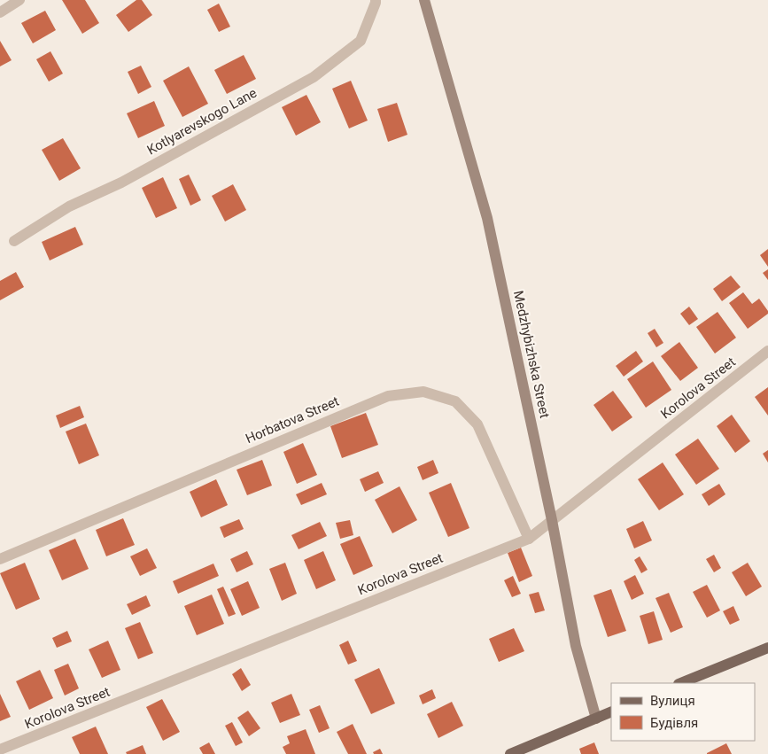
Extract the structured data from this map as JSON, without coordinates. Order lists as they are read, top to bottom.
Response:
{
  "streets": {
    "main road": ["Medzhybizhska Street"],
    "street": ["Kotlyarevskogo Lane", "Korolova Street", "Horbatova Street"]
  },
  "crossings": [
    ["Medzhybizhska Street", "Korolova Street"],
    ["Korolova Street", "Horbatova Street"]
  ],
  "legend": ["Вулиця", "Будівля"]
}
